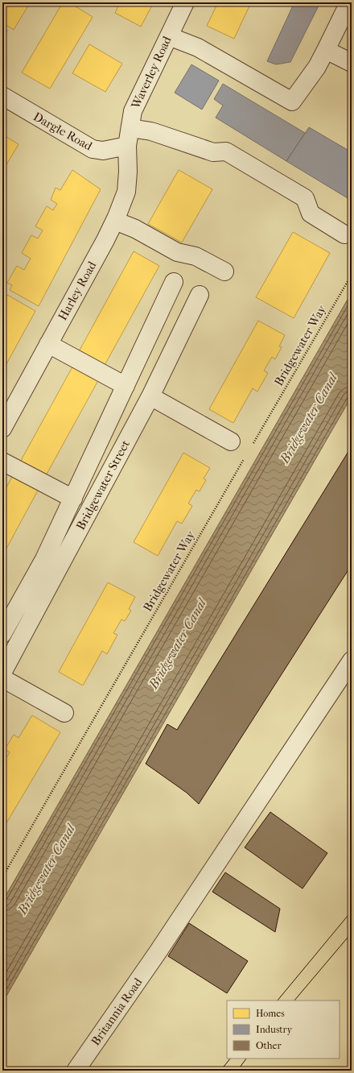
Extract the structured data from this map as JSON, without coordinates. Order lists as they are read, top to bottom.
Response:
{
  "streets": {
    "street": [
      "Waverley Road",
      "Dargle Road",
      "Harley Road",
      "Bridgewater Street",
      "Britannia Road"
    ],
    "path": ["Bridgewater Way"]
  },
  "crossings": [
    ["Waverley Road", "Dargle Road"],
    ["Waverley Road", "Harley Road"],
    ["Dargle Road", "Harley Road"]
  ],
  "water": ["Bridgewater Canal"],
  "legend": ["Homes", "Industry", "Other"]
}
